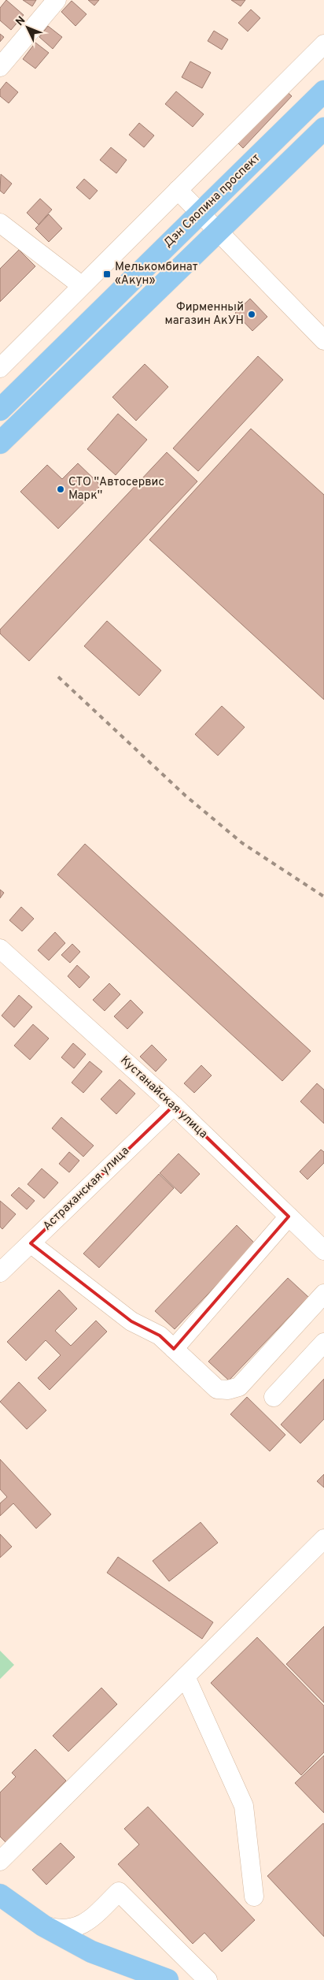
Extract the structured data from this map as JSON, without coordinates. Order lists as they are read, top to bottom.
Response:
{
  "streets": {
    "main road": ["Дэн Сяопина проспект"],
    "street": ["Кустанайская улица", "Астраханская улица"]
  },
  "crossings": [
    ["Кустанайская улица", "Астраханская улица"]
  ],
  "places": {
    "transit": ["Мелькомбинат «Акун»"],
    "other": ["Фирменный магазин АкУН", "СТО ''Автосервис Марк''"]
  },
  "north": "top left"
}
